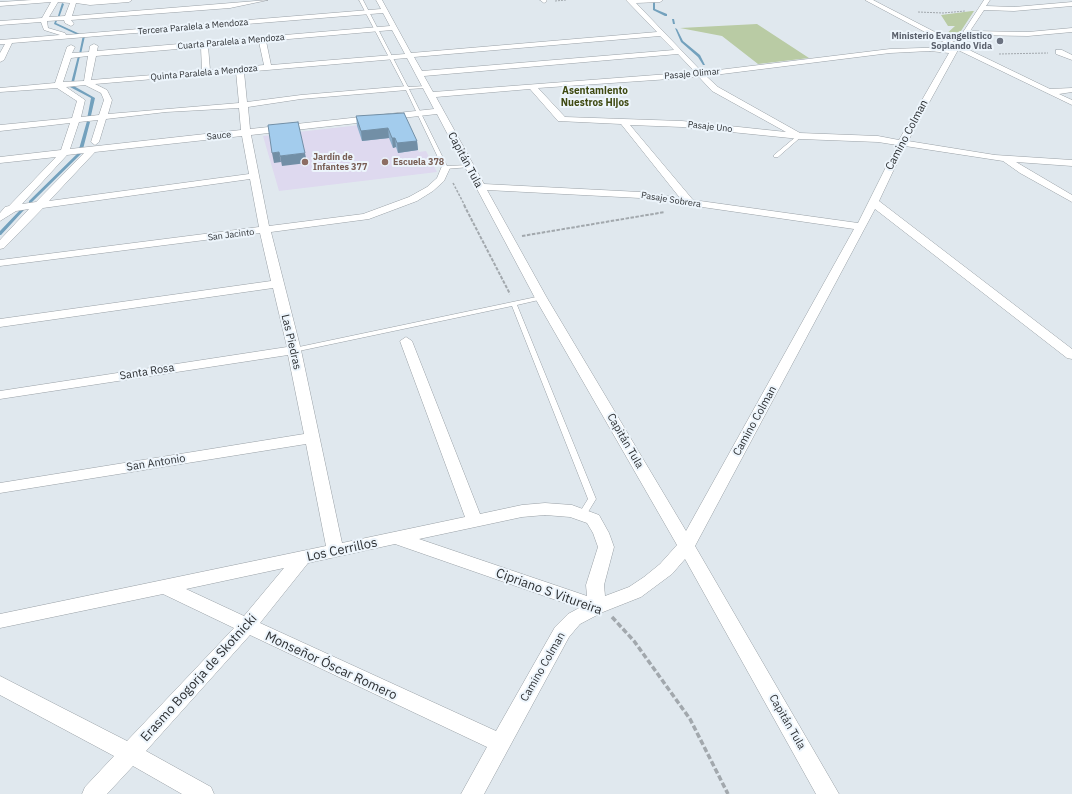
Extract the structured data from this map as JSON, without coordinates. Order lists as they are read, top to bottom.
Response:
{
  "streets": {
    "street": [
      "Tercera Paralela a Mendoza",
      "Cuarta Paralela a Mendoza",
      "Quinta Paralela a Mendoza",
      "Pasaje Olimar",
      "Pasaje Uno",
      "Camino Colman",
      "Sauce",
      "Capitán Tula",
      "Pasaje Sobrera",
      "San Jacinto",
      "Las Piedras",
      "Santa Rosa",
      "San Antonio",
      "Los Cerrillos",
      "Cipriano S Vitureira",
      "Monseñor Óscar Romero",
      "Erasmo Bogorja de Skotnicki"
    ]
  },
  "crossings": [
    ["Tercera Paralela a Mendoza", "Cuarta Paralela a Mendoza"],
    ["Tercera Paralela a Mendoza", "Capitán Tula"],
    ["Cuarta Paralela a Mendoza", "Capitán Tula"],
    ["Quinta Paralela a Mendoza", "Capitán Tula"],
    ["Quinta Paralela a Mendoza", "Las Piedras"],
    ["Pasaje Olimar", "Pasaje Uno"],
    ["Pasaje Olimar", "Camino Colman"],
    ["Pasaje Olimar", "Capitán Tula"],
    ["Pasaje Uno", "Camino Colman"],
    ["Camino Colman", "Capitán Tula"],
    ["Camino Colman", "Pasaje Sobrera"],
    ["Camino Colman", "Los Cerrillos"],
    ["Camino Colman", "Cipriano S Vitureira"],
    ["Camino Colman", "Monseñor Óscar Romero"],
    ["Sauce", "Capitán Tula"],
    ["Sauce", "Las Piedras"],
    ["Capitán Tula", "Pasaje Sobrera"],
    ["San Jacinto", "Las Piedras"],
    ["Las Piedras", "Santa Rosa"],
    ["Las Piedras", "San Antonio"],
    ["Las Piedras", "Los Cerrillos"],
    ["Los Cerrillos", "Cipriano S Vitureira"],
    ["Los Cerrillos", "Monseñor Óscar Romero"],
    ["Los Cerrillos", "Erasmo Bogorja de Skotnicki"],
    ["Monseñor Óscar Romero", "Erasmo Bogorja de Skotnicki"]
  ],
  "districts": ["Asentamiento Nuestros Hijos"],
  "places": ["Ministerio Evangelistico Soplando Vida", "Jardín de Infantes 377", "Escuela 378"]
}
